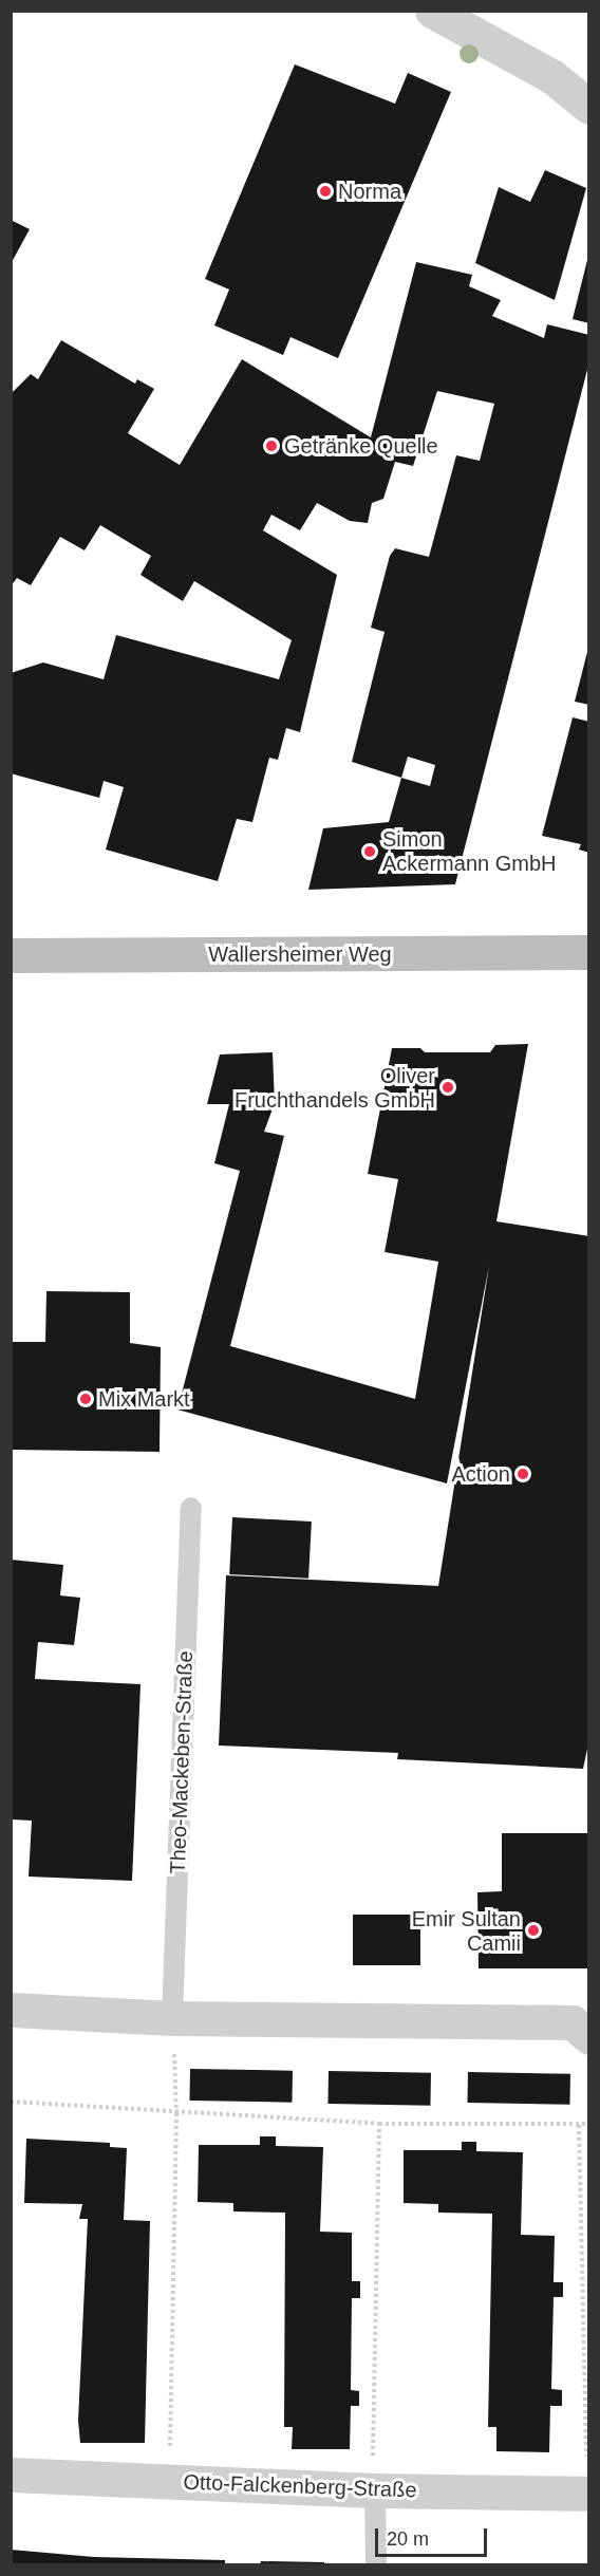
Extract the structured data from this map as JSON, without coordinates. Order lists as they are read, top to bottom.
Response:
{
  "streets": {
    "street": ["Wallersheimer Weg", "Otto-Falckenberg-Straße"],
    "lane": ["Theo-Mackeben-Straße"]
  },
  "places": [
    "Norma",
    "Getränke Quelle",
    "Simon Ackermann GmbH",
    "Oliver Fruchthandels GmbH",
    "Mix Markt",
    "Action",
    "Emir Sultan Camii"
  ],
  "scale_bar": "20 m"
}
